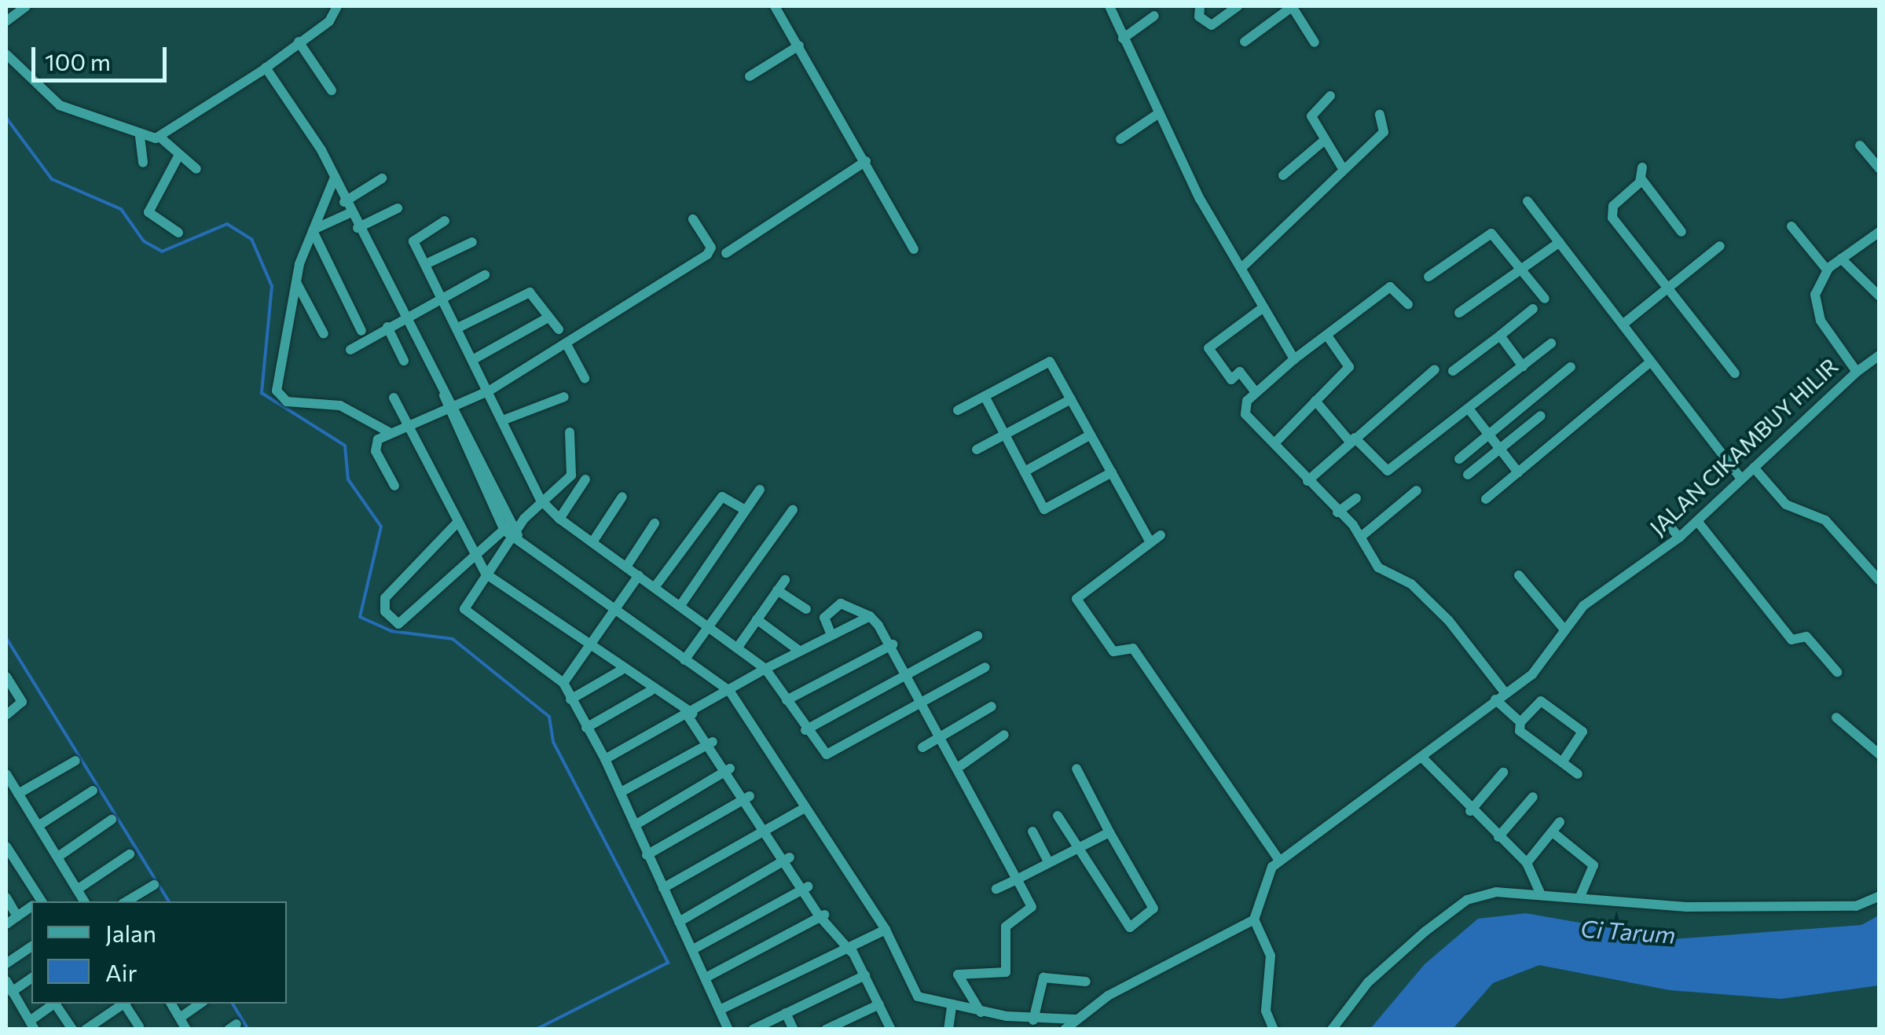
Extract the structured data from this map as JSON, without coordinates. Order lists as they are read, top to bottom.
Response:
{
  "streets": {
    "street": ["JALAN CIKAMBUY HILIR"]
  },
  "water": ["Ci Tarum"],
  "legend": ["Jalan", "Air"],
  "scale_bar": "100 m"
}
